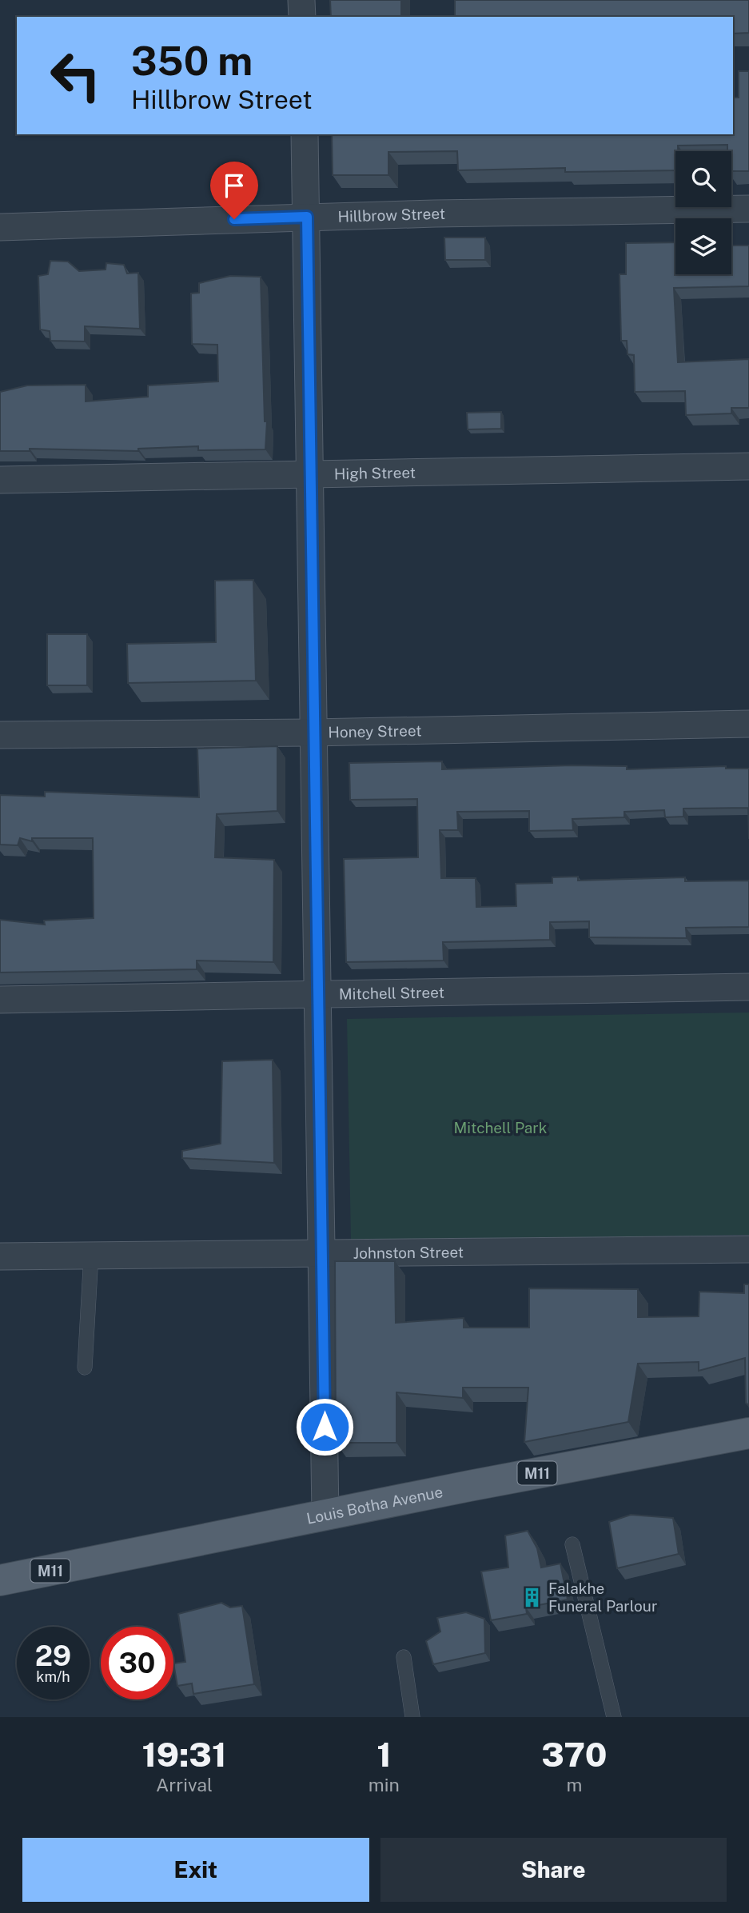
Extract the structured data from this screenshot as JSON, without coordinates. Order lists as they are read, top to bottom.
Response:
{
  "streets": {
    "main road": ["M11", "Louis Botha Avenue"],
    "street": [
      "Hillbrow Street",
      "High Street",
      "Honey Street",
      "Mitchell Street",
      "Johnston Street"
    ]
  },
  "parks": ["Mitchell Park"],
  "places": {
    "building": ["Falakhe Funeral Parlour"]
  },
  "page": {
    "turn": ["350 m", "Hillbrow Street"],
    "speed": "29 km/h",
    "limit": "30",
    "eta": [
      "19:31",
      "Arrival",
      "1",
      "min",
      "370",
      "m"
    ],
    "buttons": ["Exit", "Share"]
  }
}
